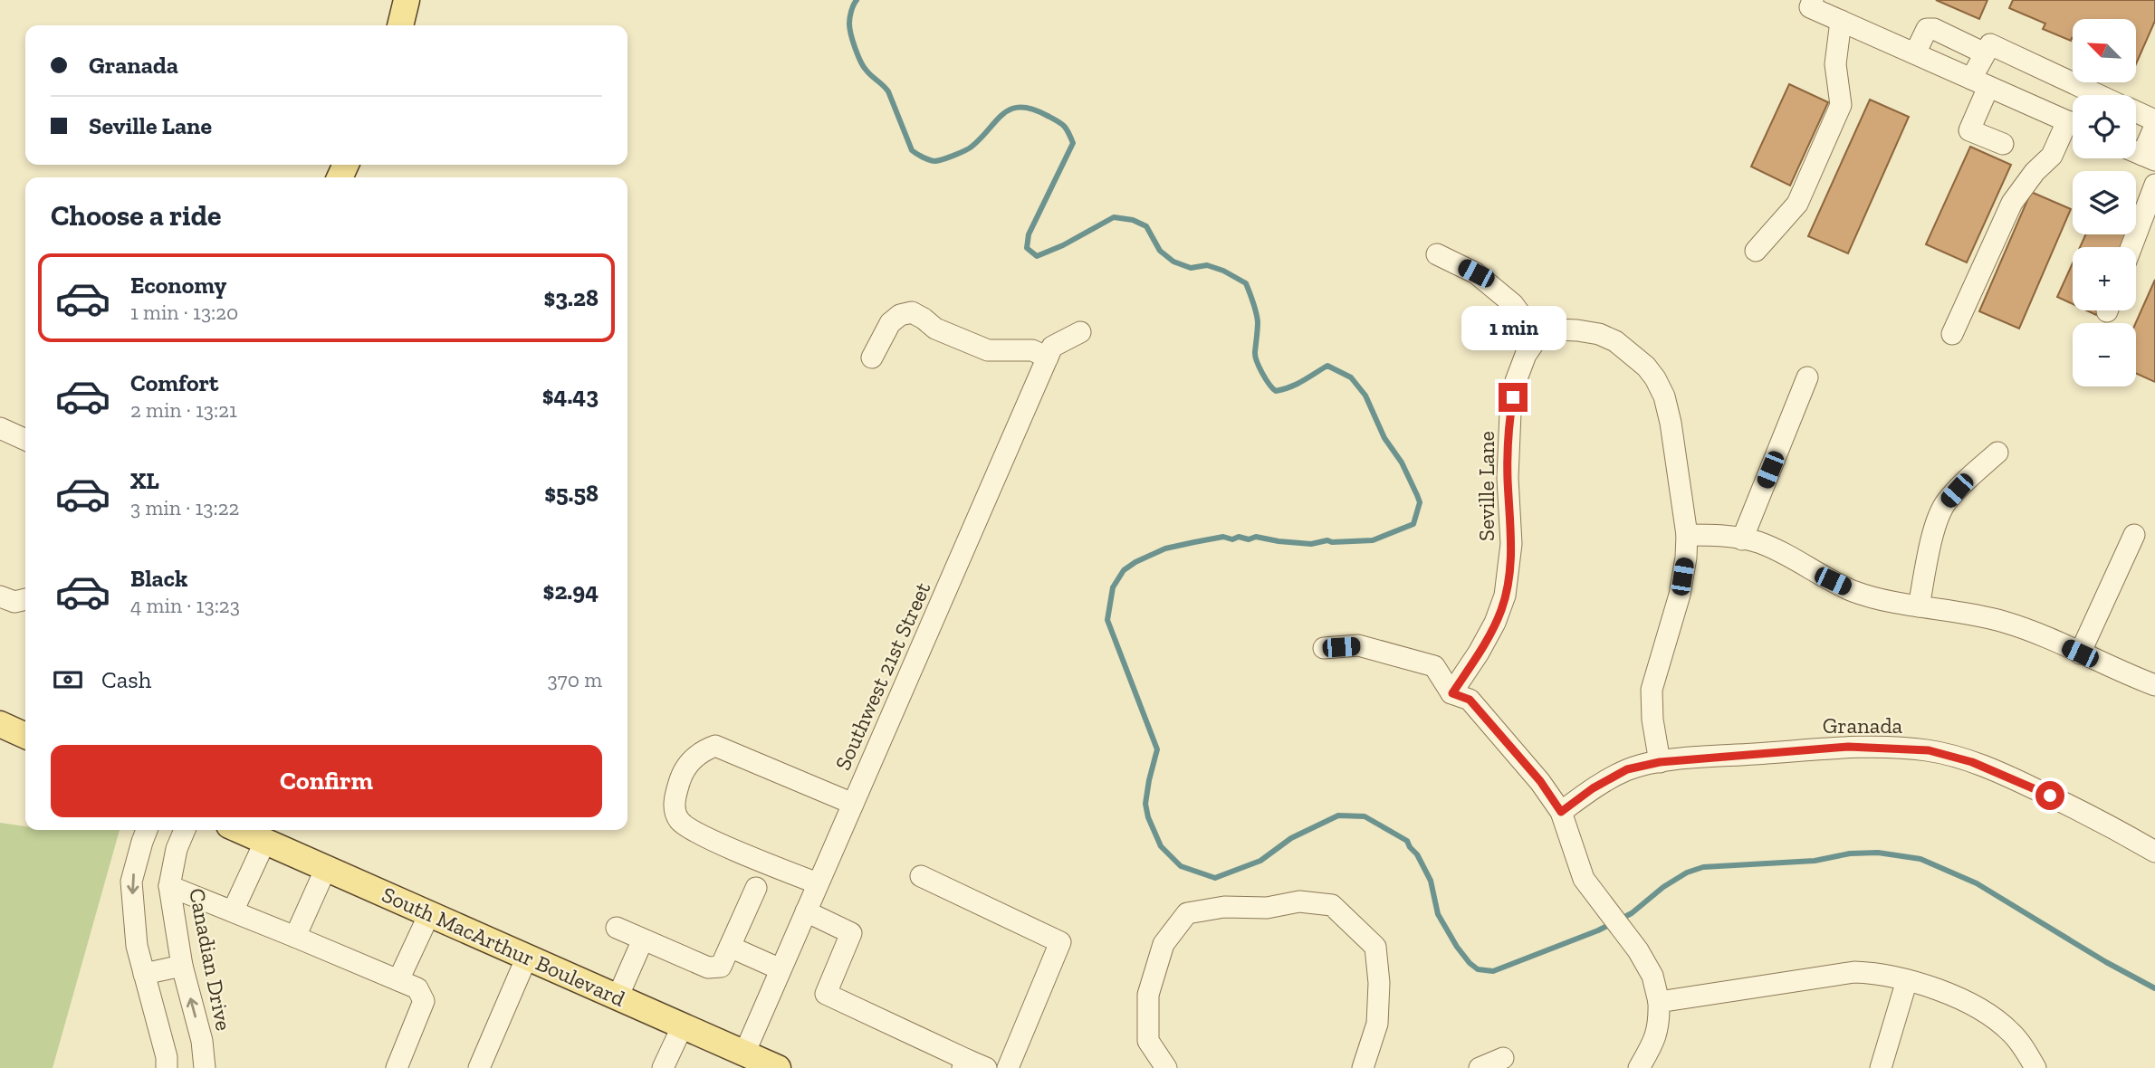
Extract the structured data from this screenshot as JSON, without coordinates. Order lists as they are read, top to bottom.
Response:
{
  "streets": {
    "main road": ["South MacArthur Boulevard"],
    "street": [
      "Seville Lane",
      "Southwest 21st Street",
      "Granada",
      "Canadian Drive"
    ]
  },
  "crossings": [
    ["Southwest 21st Street", "South MacArthur Boulevard"]
  ],
  "north": "top left",
  "page": {
    "map_buttons": ["+", "−"],
    "banner": ["Granada", "Seville Lane"],
    "heading": "Choose a ride",
    "list": [
      {
        "name": "Economy",
        "note": "1 min · 13:20",
        "value": "$3.28"
      },
      {
        "name": "Comfort",
        "note": "2 min · 13:21",
        "value": "$4.43"
      },
      {
        "name": "XL",
        "note": "3 min · 13:22",
        "value": "$5.58"
      },
      {
        "name": "Black",
        "note": "4 min · 13:23",
        "value": "$2.94"
      }
    ],
    "bubble": "1 min",
    "pay": ["Cash", "370 m"],
    "buttons": "Confirm"
  }
}
